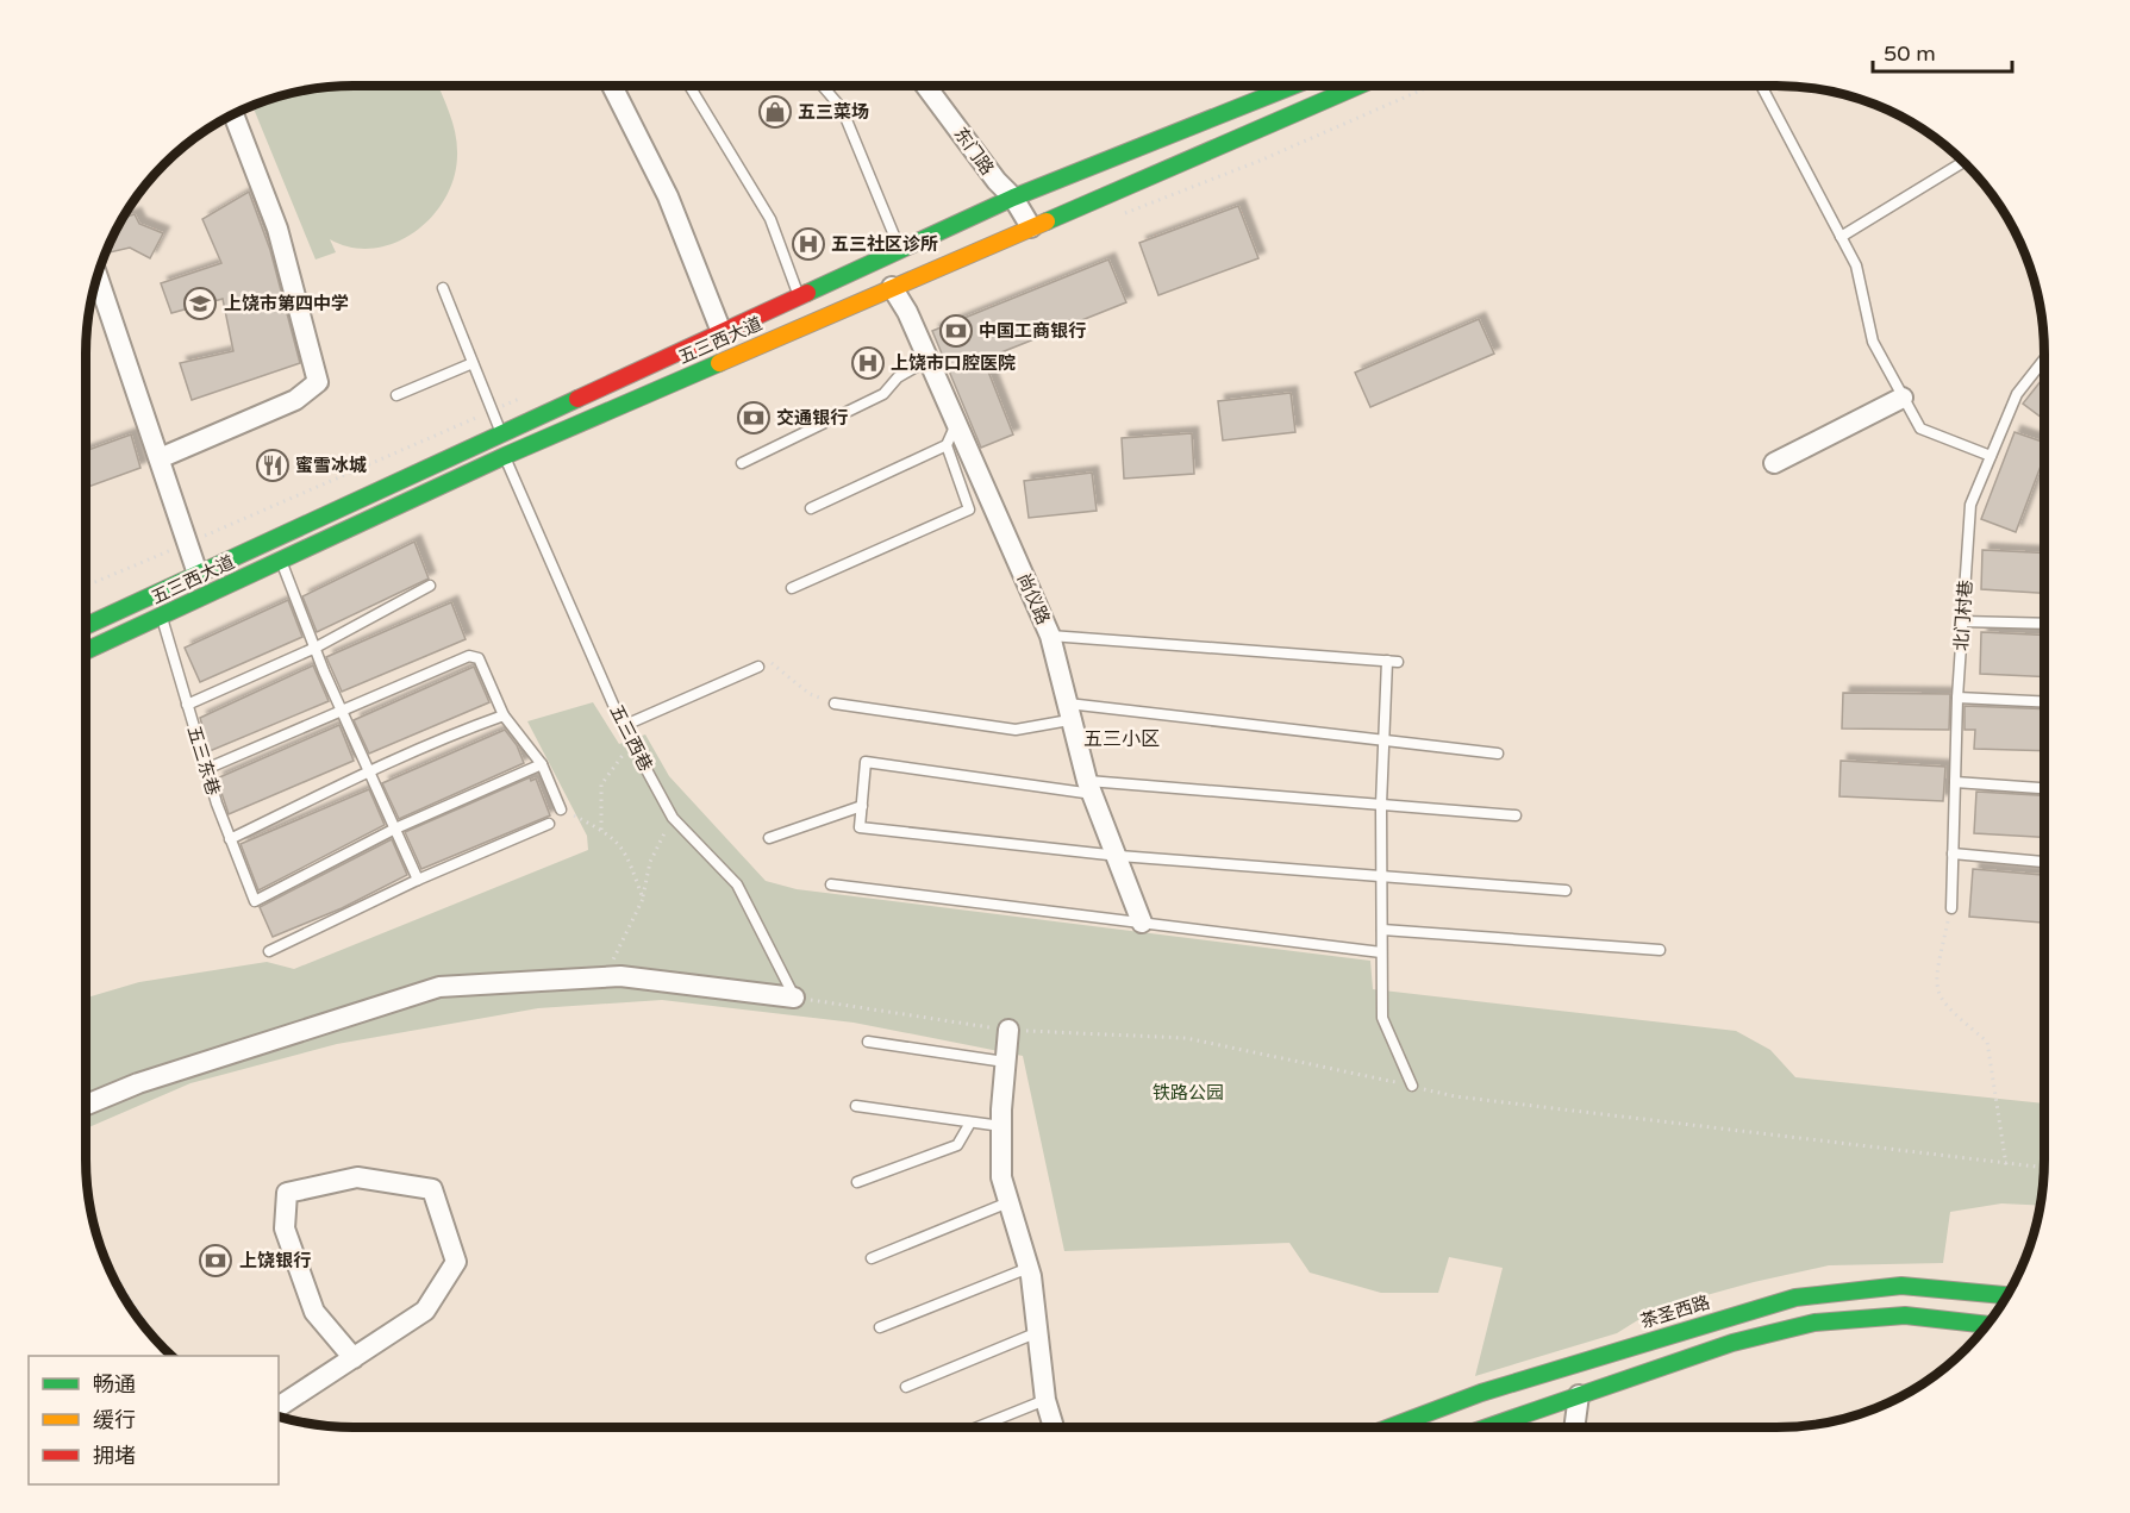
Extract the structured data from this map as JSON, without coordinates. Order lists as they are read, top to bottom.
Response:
{
  "streets": {
    "main road": ["五三西大道", "茶圣西路"],
    "street": ["东门路", "尚仪路"],
    "lane": ["北门村巷", "五三西巷", "五三东巷"]
  },
  "crossings": [
    ["东门路", "五三西大道"],
    ["五三西大道", "尚仪路"],
    ["五三西大道", "五三西巷"],
    ["五三西大道", "五三东巷"]
  ],
  "districts": ["五三小区"],
  "parks": ["铁路公园"],
  "places": {
    "shop": ["五三菜场"],
    "hospital": ["五三社区诊所", "上饶市口腔医院"],
    "school or university": ["上饶市第四中学"],
    "bank": ["中国工商银行", "交通银行", "上饶银行"],
    "restaurant": ["蜜雪冰城"]
  },
  "legend": ["畅通", "缓行", "拥堵"],
  "scale_bar": "50 m"
}
